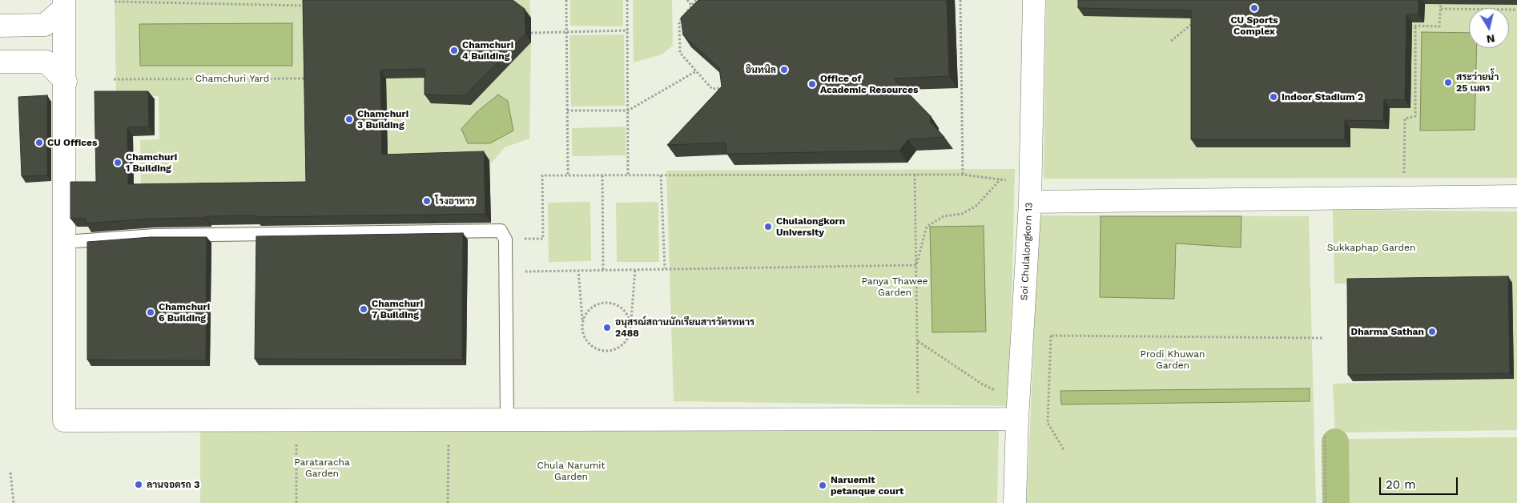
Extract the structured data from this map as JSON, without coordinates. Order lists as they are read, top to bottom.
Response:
{
  "streets": {
    "street": ["Soi Chulalongkorn 13"]
  },
  "parks": [
    "Chamchuri Yard",
    "Sukkaphap Garden",
    "Panya Thawee Garden",
    "Prodi Khuwan Garden",
    "Parataracha Garden",
    "Chula Narumit Garden"
  ],
  "places": [
    "CU Sports Complex",
    "Chamchuri 4 Building",
    "อินทนิล",
    "สระว่ายน้ำ 25 เมตร",
    "Office of Academic Resources",
    "Indoor Stadium 2",
    "Chamchuri 3 Building",
    "CU Offices",
    "Chamchuri 1 Building",
    "โรงอาหาร",
    "Chulalongkorn University",
    "Chamchuri 7 Building",
    "Chamchuri 6 Building",
    "อนุสรณ์สถานนักเรียนสารวัตรทหาร 2488",
    "Dharma Sathan",
    "ลานจอดรถ 3",
    "Naruemit petanque court"
  ],
  "scale_bar": "20 m",
  "north": "bottom"
}
